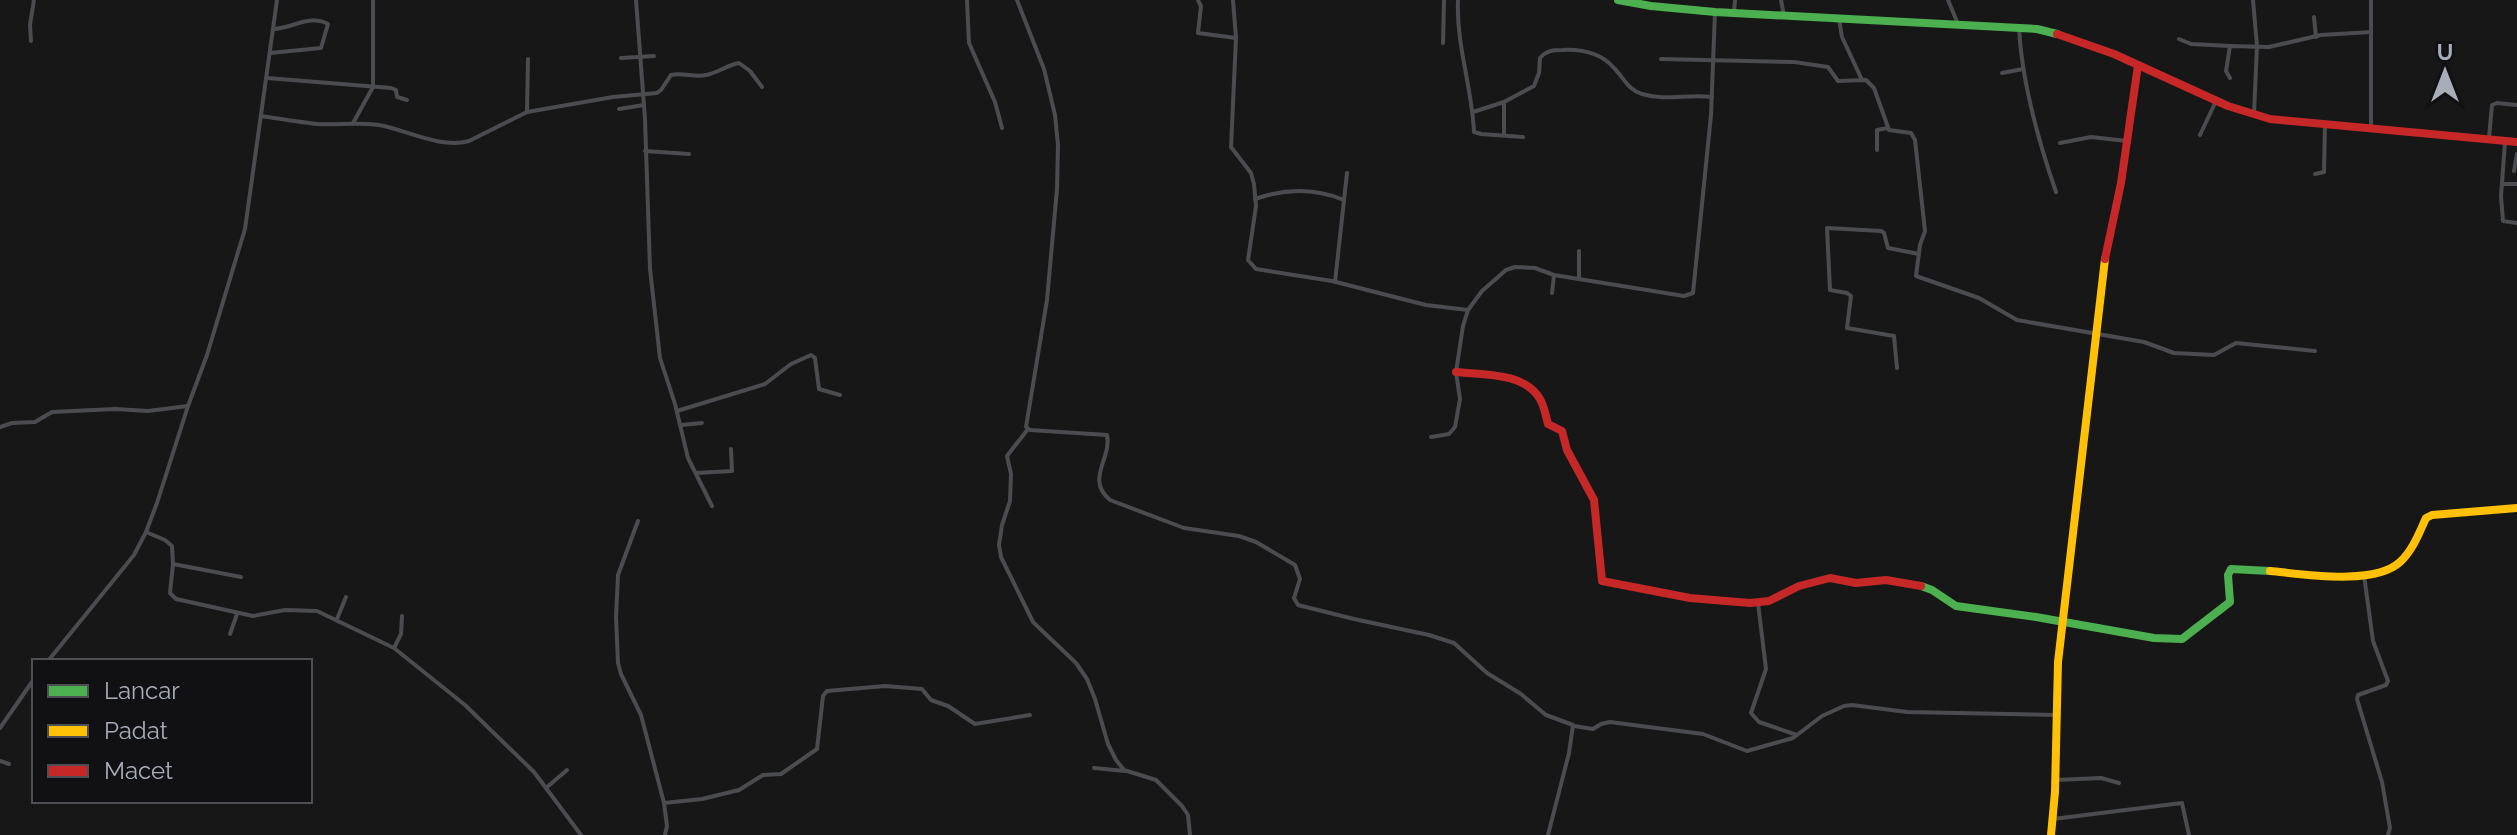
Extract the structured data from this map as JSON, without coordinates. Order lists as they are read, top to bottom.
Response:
{
  "legend": ["Lancar", "Padat", "Macet"],
  "north": "top"
}
